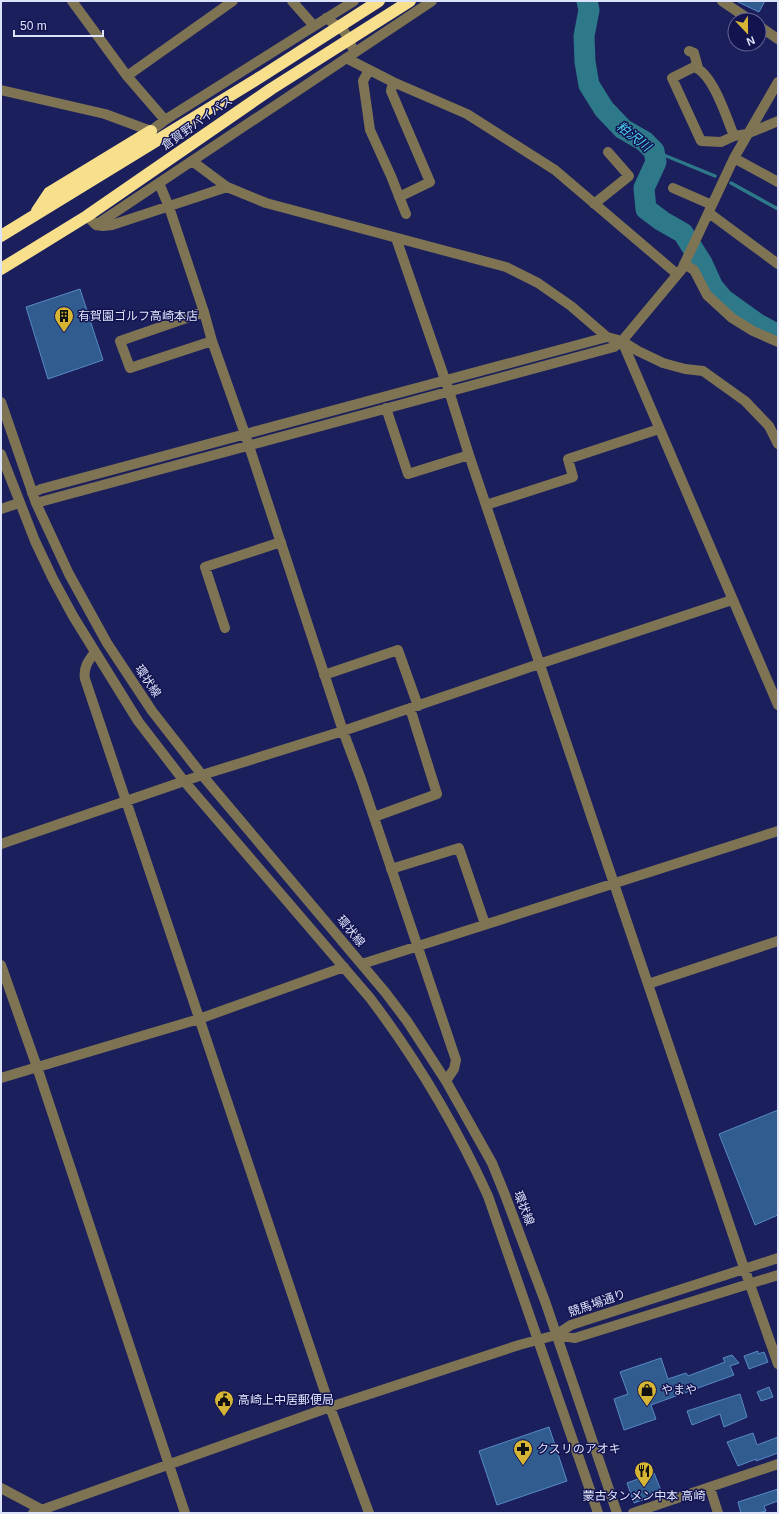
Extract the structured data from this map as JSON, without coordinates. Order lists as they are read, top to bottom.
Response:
{
  "streets": {
    "highway": ["倉賀野バイパス"],
    "street": ["環状線", "競馬場通り"]
  },
  "crossings": [
    ["環状線", "競馬場通り"]
  ],
  "water": ["粕沢川"],
  "places": {
    "building": ["有賀園ゴルフ高崎本店"],
    "shop": ["やまや"],
    "public building": ["高崎上中居郵便局"],
    "pharmacy": ["クスリのアオキ"],
    "restaurant": ["蒙古タンメン中本 高崎"]
  },
  "scale_bar": "50 m",
  "north": "bottom"
}
